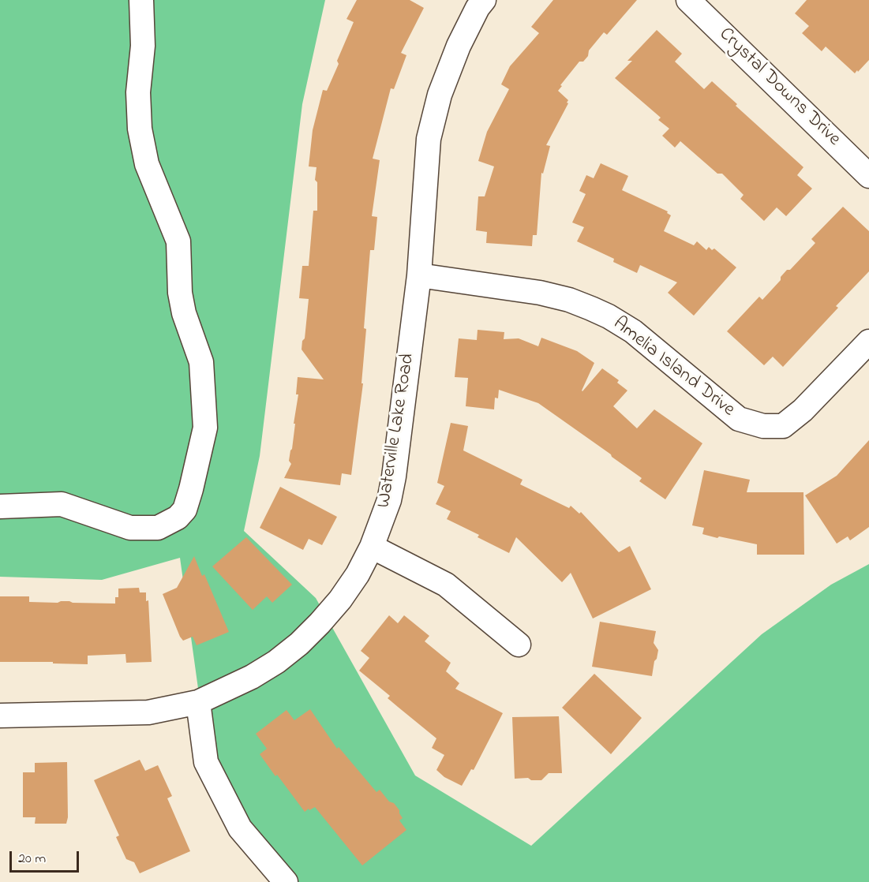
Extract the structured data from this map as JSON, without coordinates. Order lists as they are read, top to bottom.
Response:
{
  "streets": {
    "street": ["Crystal Downs Drive", "Amelia Island Drive", "Waterville Lake Road"]
  },
  "crossings": [
    ["Amelia Island Drive", "Waterville Lake Road"]
  ],
  "scale_bar": "20 m"
}
